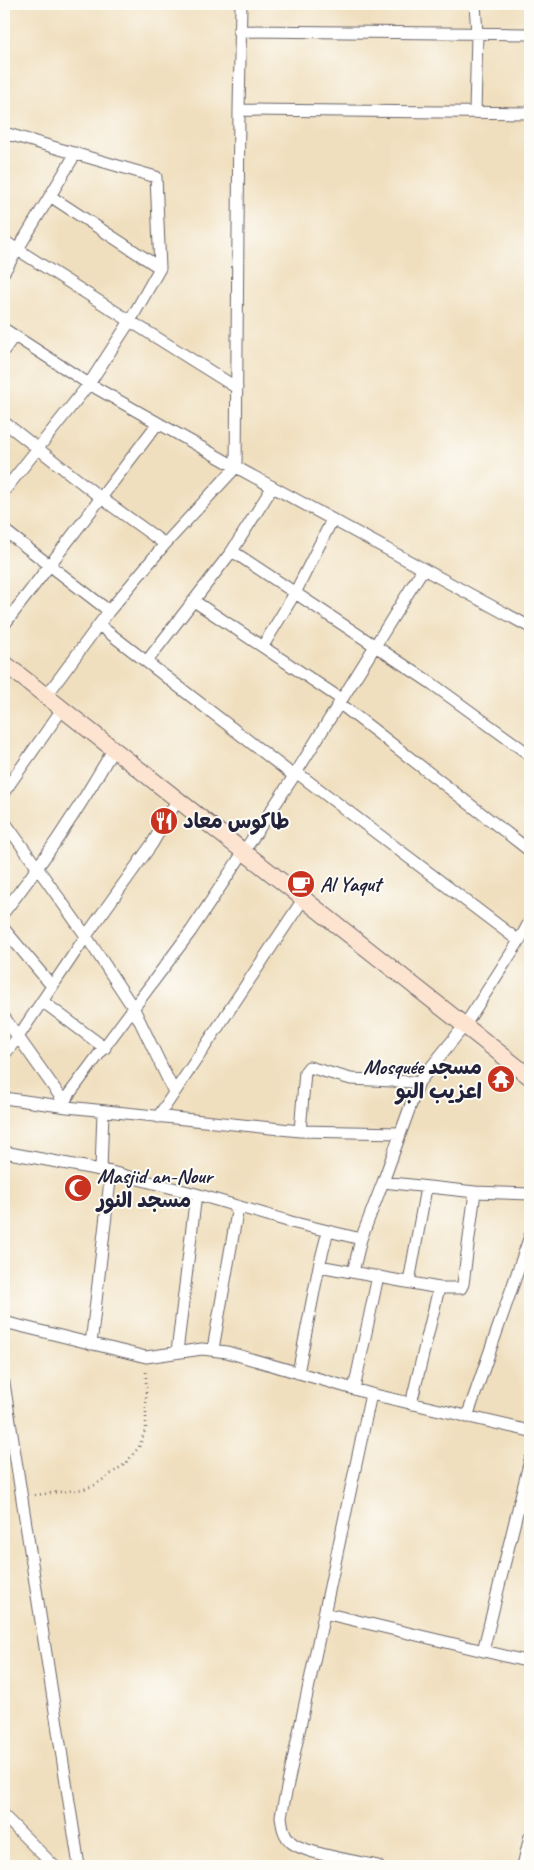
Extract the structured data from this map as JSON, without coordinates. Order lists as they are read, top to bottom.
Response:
{
  "places": {
    "restaurant": ["طاكوس معاد"],
    "cafe": ["Al Yaqut"],
    "temple": ["Mosquée مسجد اعزيب البو"],
    "mosque": ["Masjid an-Nour مسجد النور"]
  }
}
